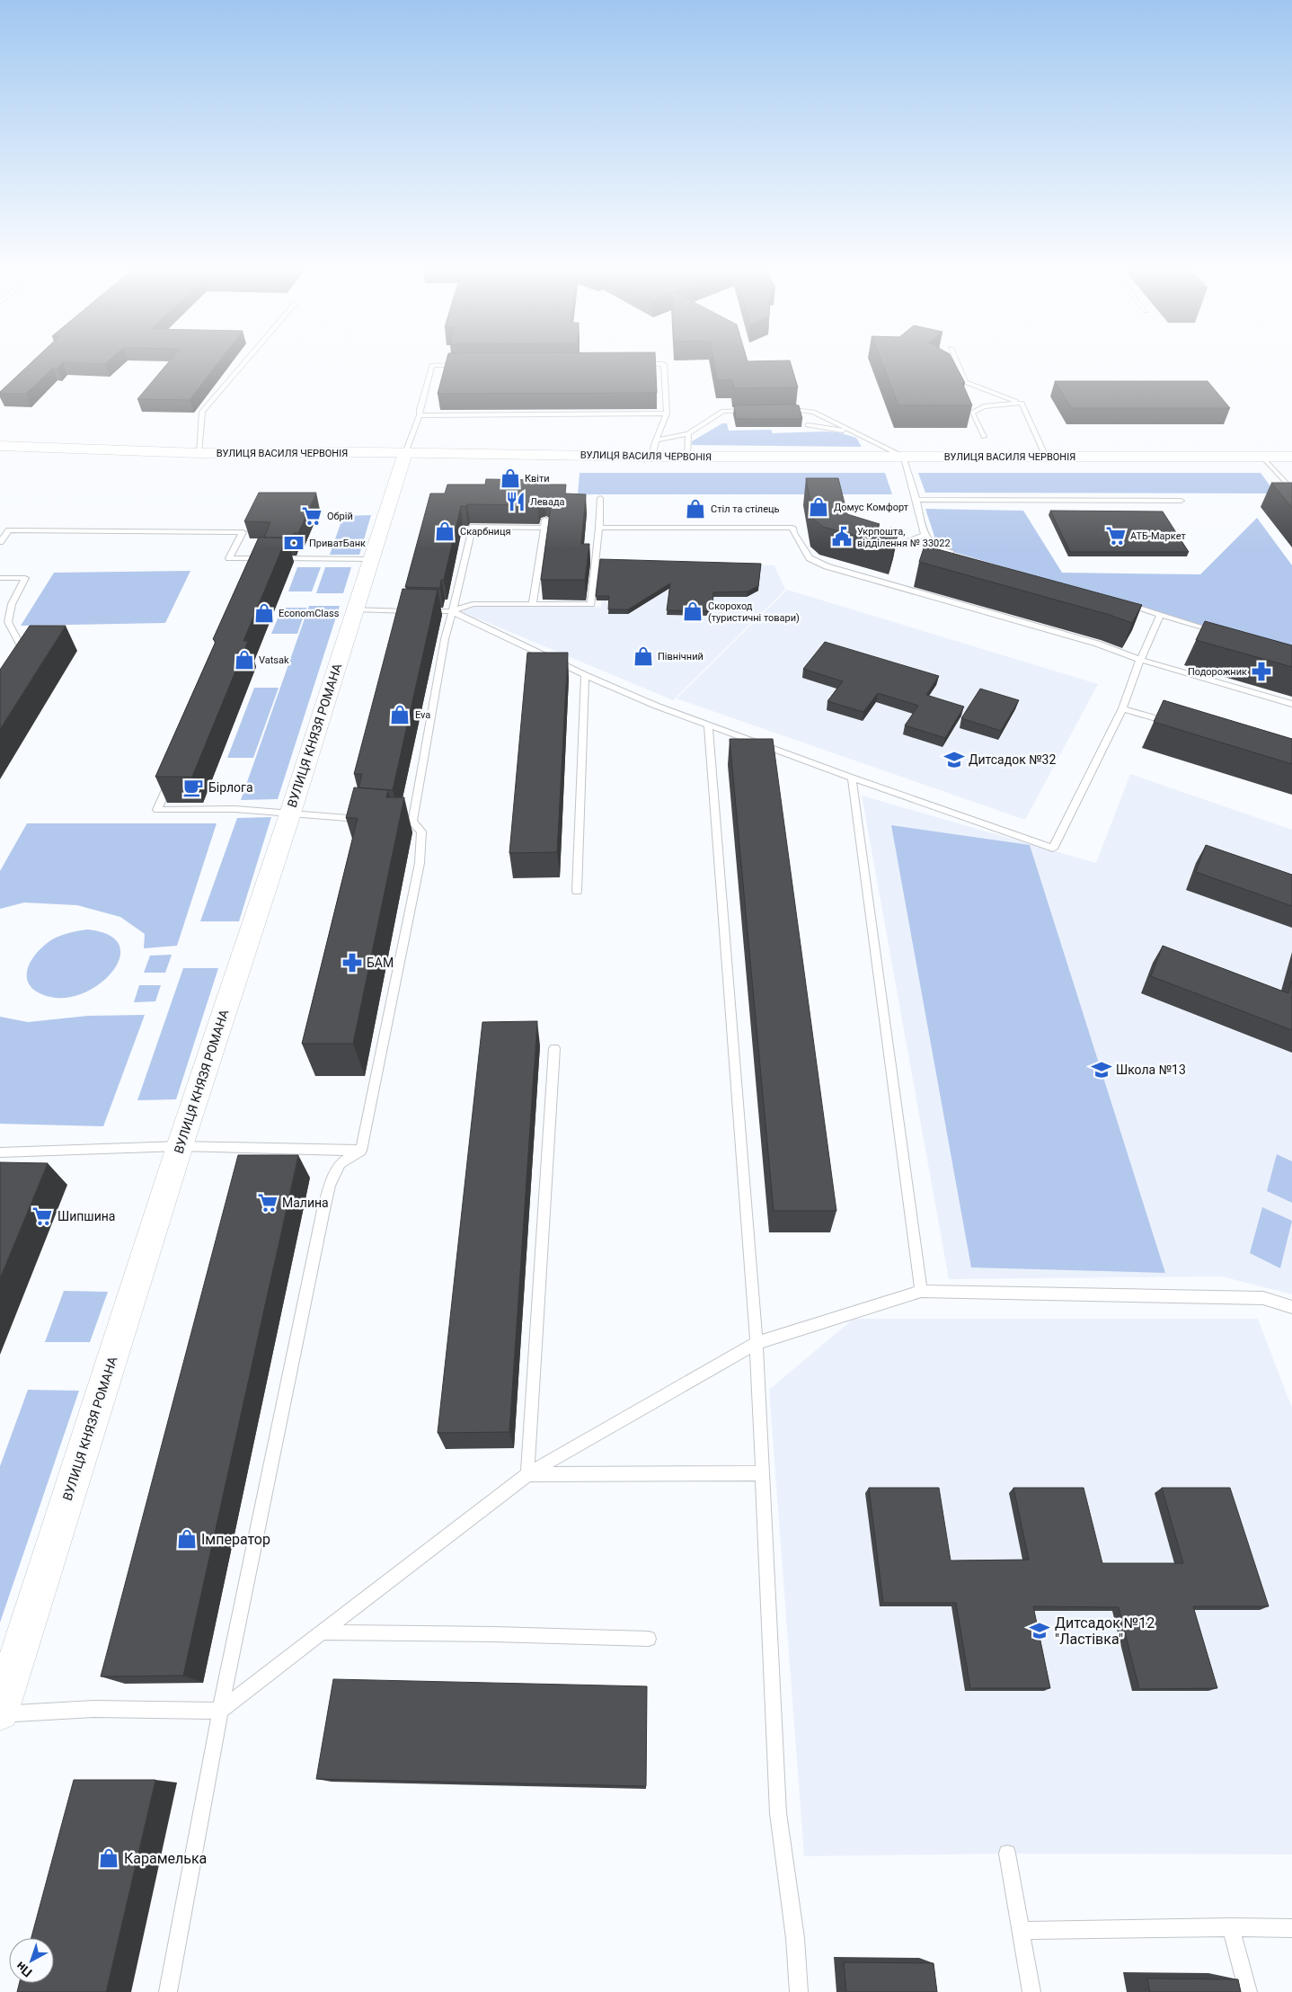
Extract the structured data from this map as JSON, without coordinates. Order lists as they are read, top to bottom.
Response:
{
  "streets": {
    "main road": ["ВУЛИЦЯ ВАСИЛЯ ЧЕРВОНІЯ", "ВУЛИЦЯ КНЯЗЯ РОМАНА"]
  },
  "crossings": [
    ["ВУЛИЦЯ ВАСИЛЯ ЧЕРВОНІЯ", "ВУЛИЦЯ КНЯЗЯ РОМАНА"]
  ],
  "places": {
    "shop": [
      "Квiти",
      "Домус Комфорт",
      "Стіл та стілець",
      "Скарбниця",
      "Скороход (туристичні товари)",
      "EconomClass",
      "Північний",
      "Vatsak",
      "Eva",
      "Імператор",
      "Карамелька"
    ],
    "restaurant": ["Левада"],
    "supermarket": [
      "Обрій",
      "АТБ-Маркет",
      "Малина",
      "Шипшина"
    ],
    "public building": ["Укрпошта, відділення № 33022"],
    "bank": ["ПриватБанк"],
    "pharmacy": ["Подорожник", "БАМ"],
    "school or university": ["Дитсадок №32", "Школа №13", "Дитсадок №12 \"Ластівка\""],
    "cafe": ["Бірлога"]
  },
  "north": "bottom left"
}
